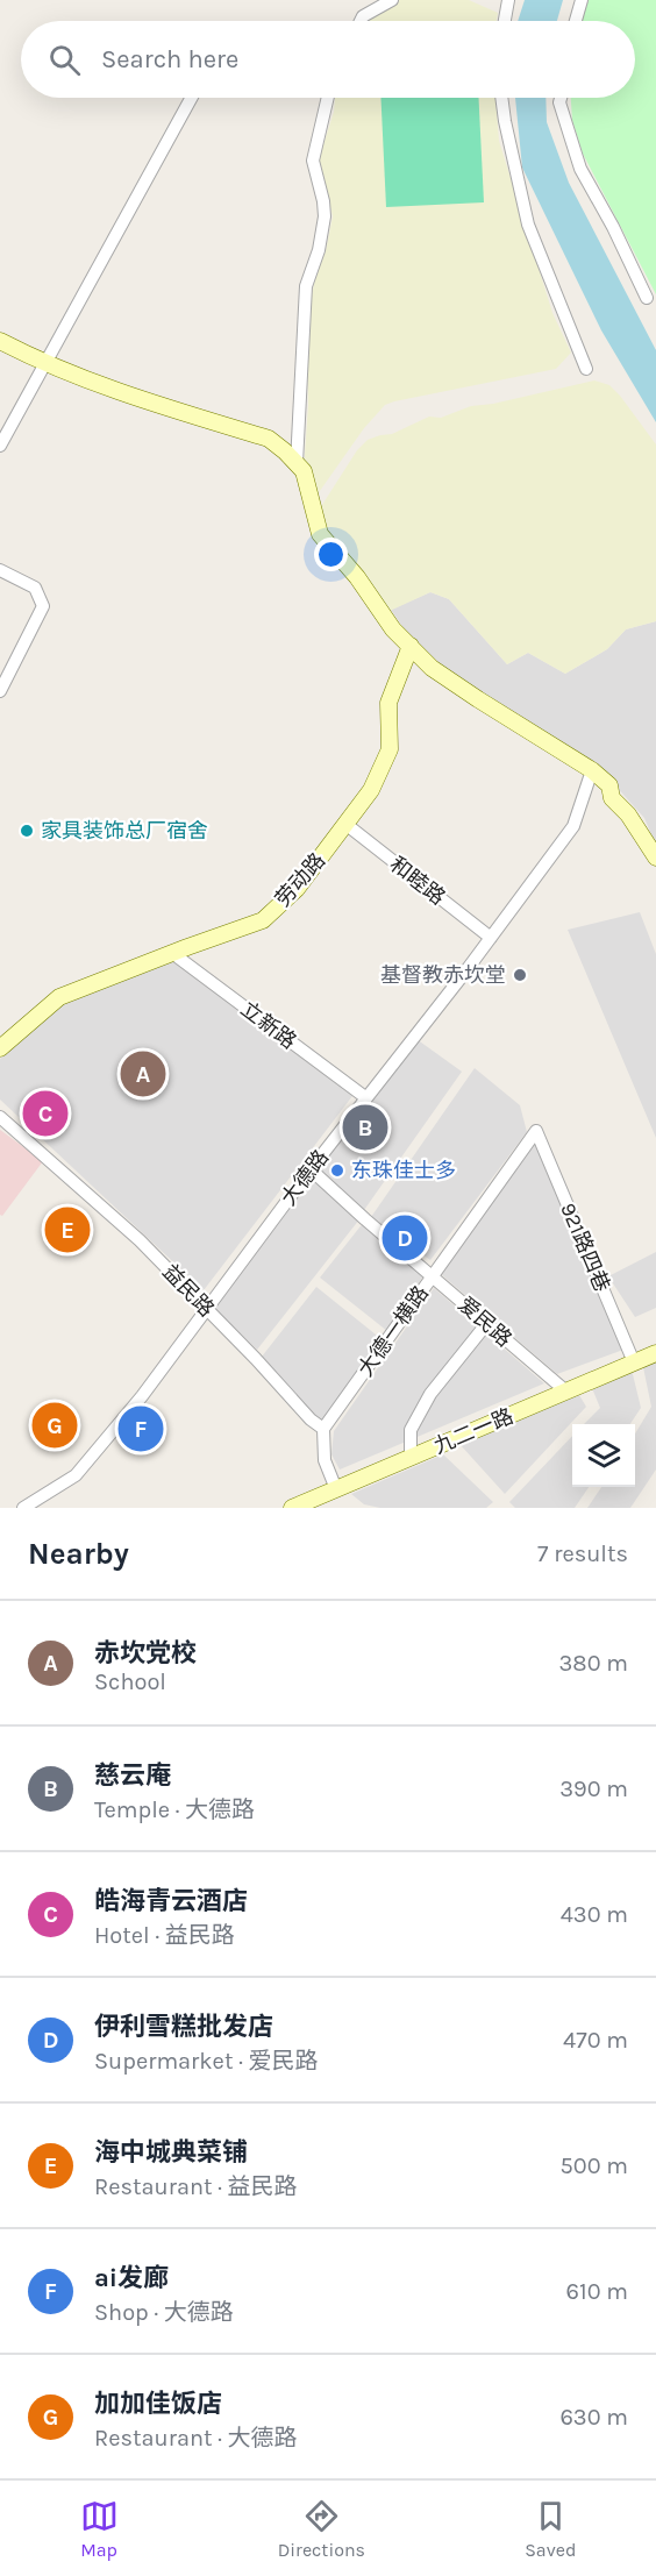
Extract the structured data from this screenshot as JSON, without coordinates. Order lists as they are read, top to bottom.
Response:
{
  "streets": {
    "street": [
      "劳动路",
      "和睦路",
      "立新路",
      "大德路",
      "921路四巷",
      "益民路",
      "爱民路",
      "大德一横路",
      "九二一路"
    ]
  },
  "crossings": [
    ["劳动路", "和睦路"],
    ["劳动路", "立新路"],
    ["和睦路", "大德路"],
    ["立新路", "大德路"],
    ["大德路", "益民路"],
    ["大德路", "爱民路"],
    ["921路四巷", "大德一横路"],
    ["921路四巷", "九二一路"],
    ["益民路", "大德一横路"],
    ["爱民路", "大德一横路"],
    ["爱民路", "九二一路"]
  ],
  "places": ["家具装饰总厂宿舍", "基督教赤坎堂", "东珠佳士多"],
  "page": {
    "search": "Search here",
    "pins": [
      "A",
      "C",
      "B",
      "E",
      "D",
      "G",
      "F"
    ],
    "heading": ["Nearby", "7 results"],
    "list": [
      {
        "mark": "A",
        "name": "赤坎党校",
        "note": "School",
        "value": "380 m"
      },
      {
        "mark": "B",
        "name": "慈云庵",
        "note": "Temple · 大德路",
        "value": "390 m"
      },
      {
        "mark": "C",
        "name": "皓海青云酒店",
        "note": "Hotel · 益民路",
        "value": "430 m"
      },
      {
        "mark": "D",
        "name": "伊利雪糕批发店",
        "note": "Supermarket · 爱民路",
        "value": "470 m"
      },
      {
        "mark": "E",
        "name": "海中城典菜铺",
        "note": "Restaurant · 益民路",
        "value": "500 m"
      },
      {
        "mark": "F",
        "name": "ai发廊",
        "note": "Shop · 大德路",
        "value": "610 m"
      },
      {
        "mark": "G",
        "name": "加加佳饭店",
        "note": "Restaurant · 大德路",
        "value": "630 m"
      }
    ],
    "nav": ["Map", "Directions", "Saved"]
  }
}
